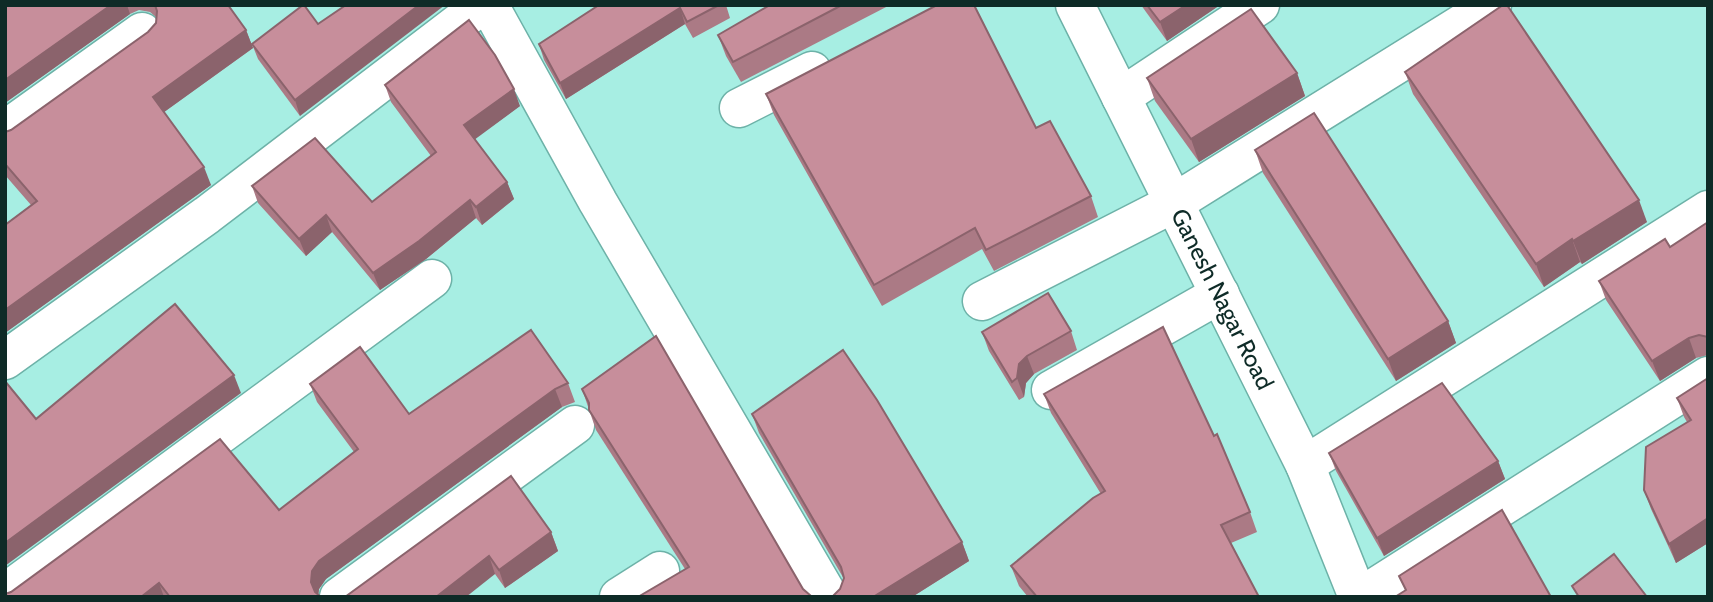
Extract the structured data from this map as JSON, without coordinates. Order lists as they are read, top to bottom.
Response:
{
  "streets": {
    "street": ["Ganesh Nagar Road"]
  }
}
